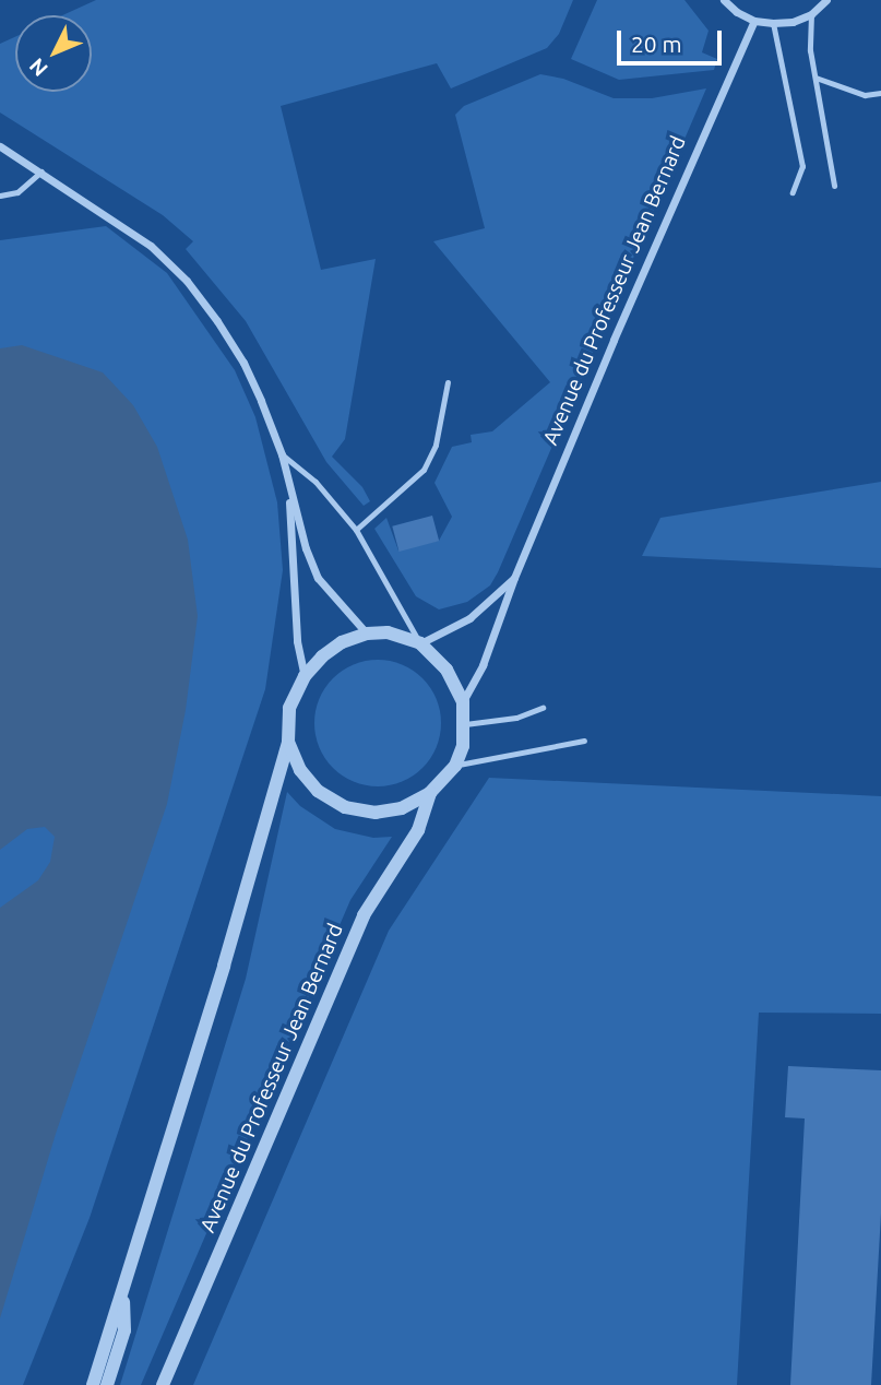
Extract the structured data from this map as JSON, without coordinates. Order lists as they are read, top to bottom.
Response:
{
  "streets": {
    "street": ["Avenue du Professeur Jean Bernard"]
  },
  "scale_bar": "20 m",
  "north": "bottom left"
}
